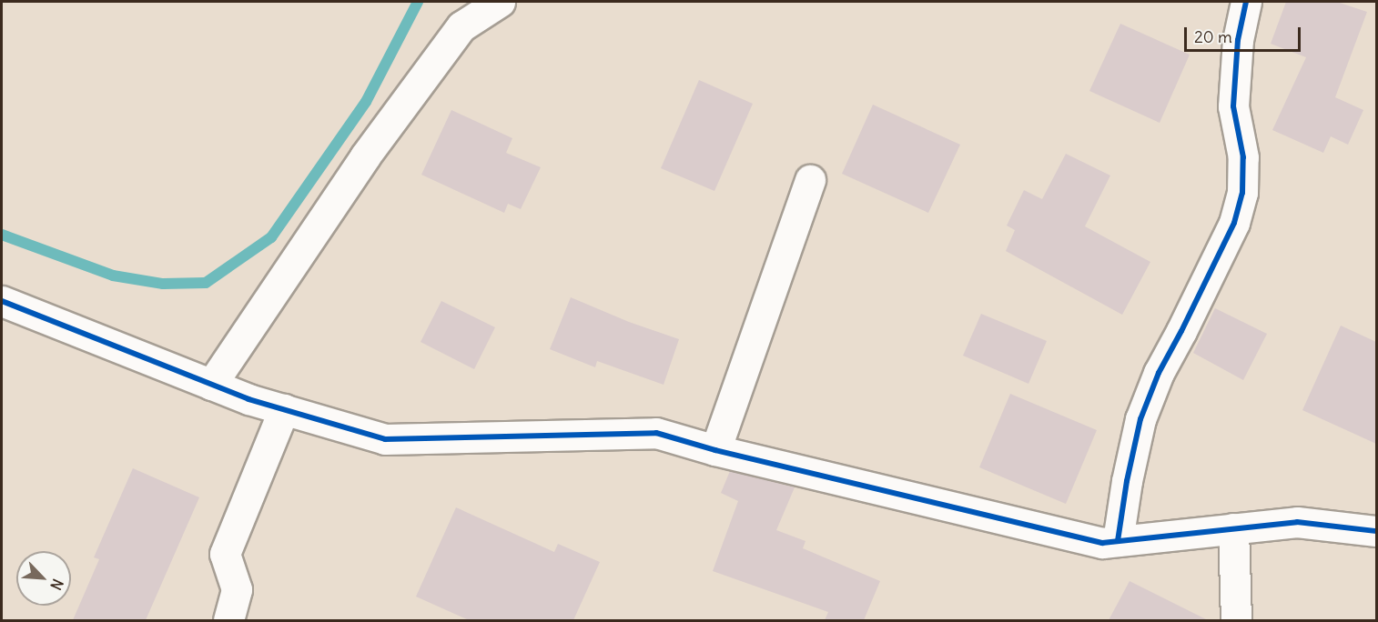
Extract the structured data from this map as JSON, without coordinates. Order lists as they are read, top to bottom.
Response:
{
  "scale_bar": "20 m",
  "north": "bottom right"
}
